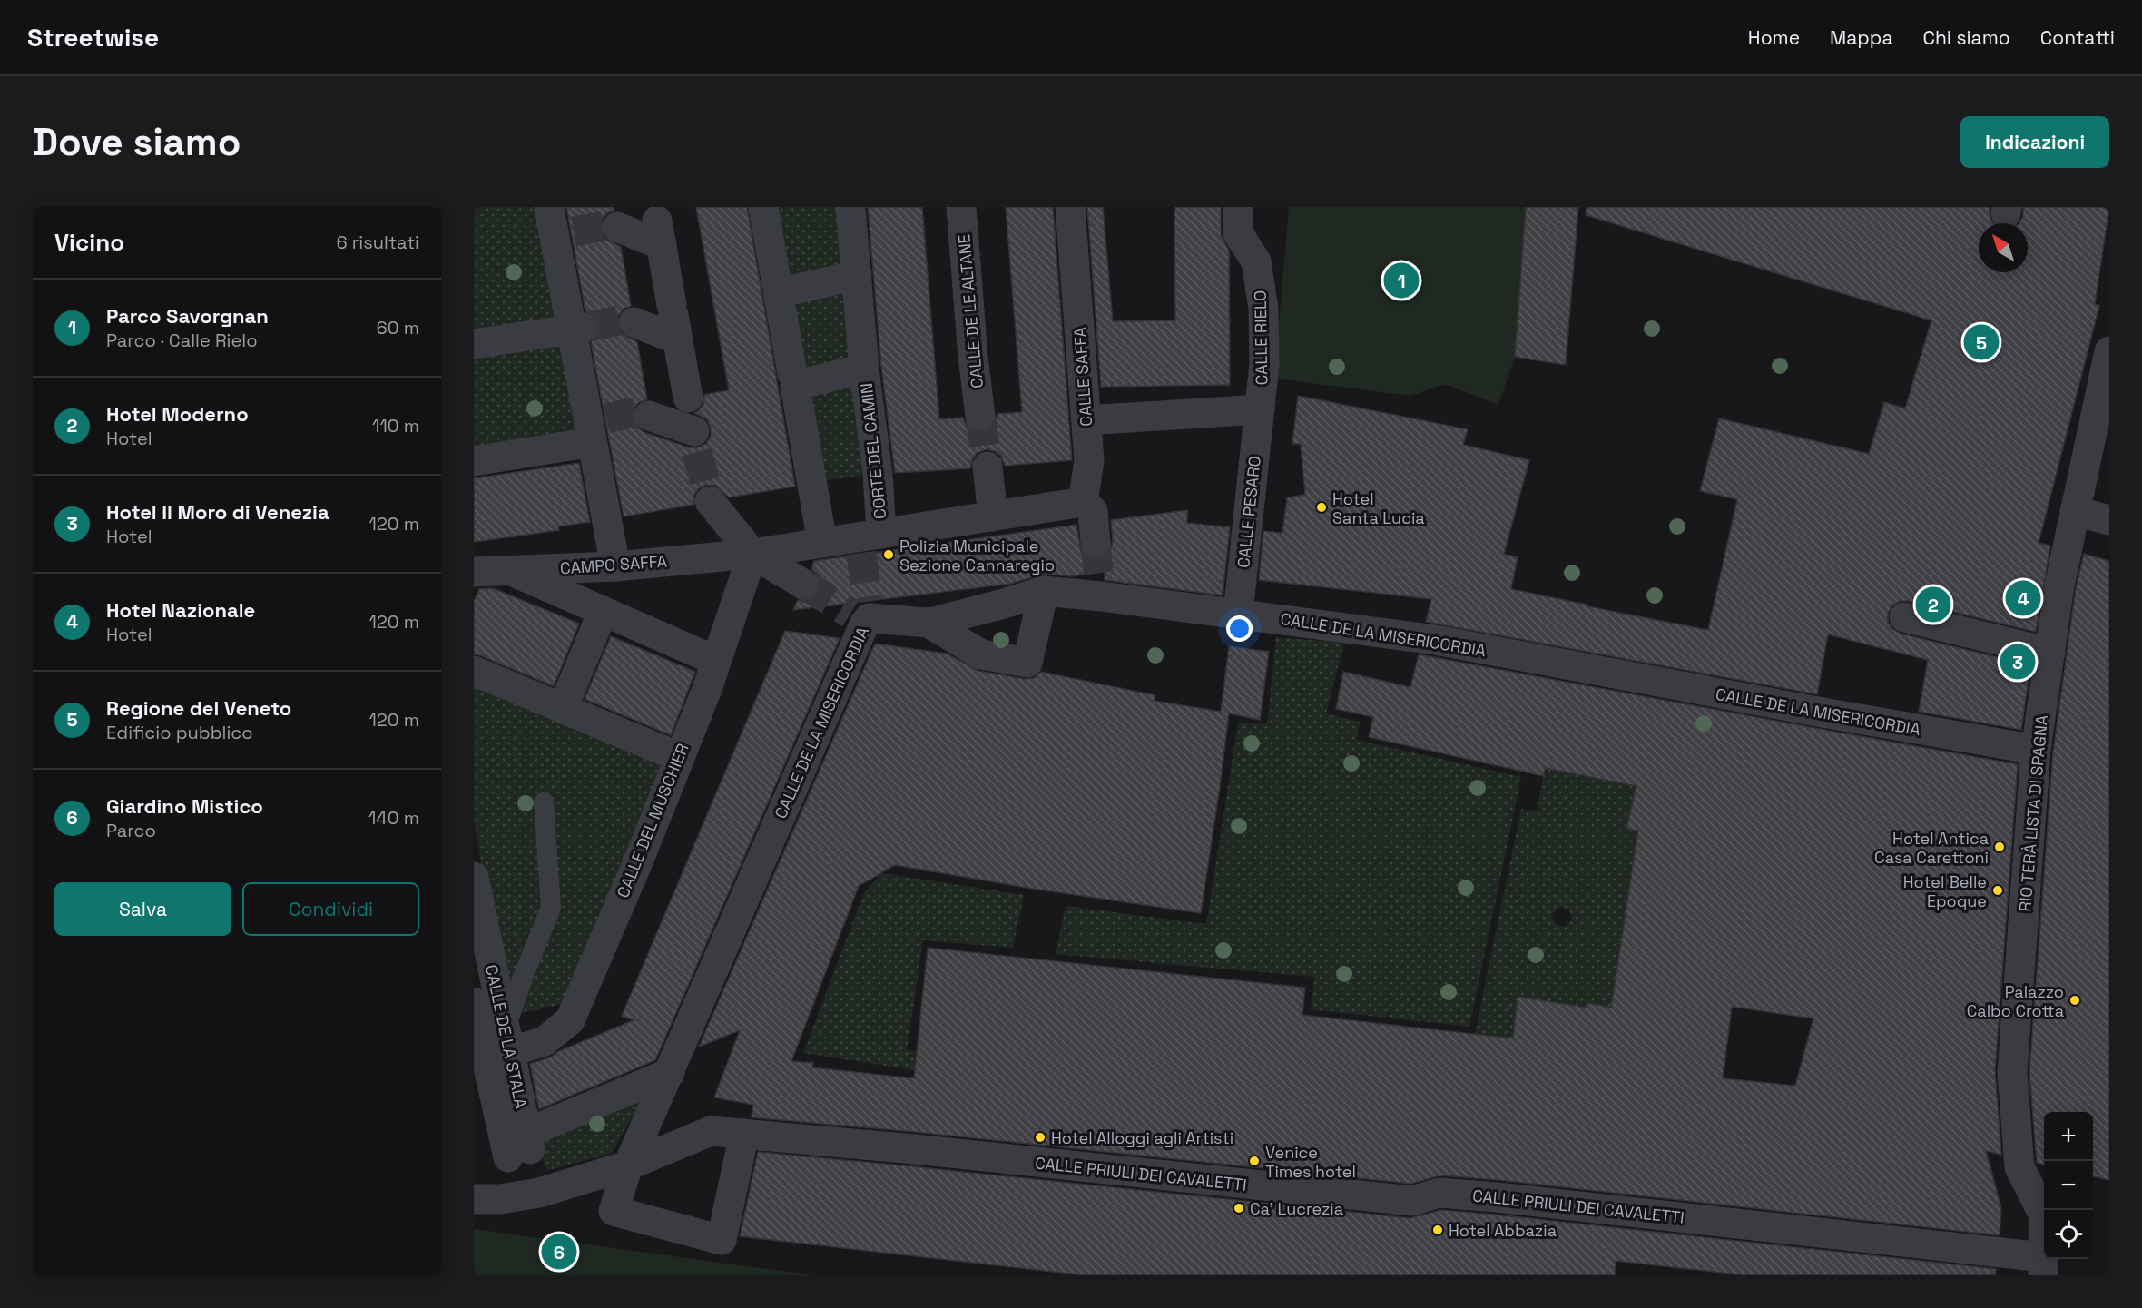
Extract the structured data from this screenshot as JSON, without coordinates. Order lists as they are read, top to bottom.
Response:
{
  "streets": {
    "street": [
      "CALLE DE LE ALTANE",
      "CALLE RIELO",
      "CALLE SAFFA",
      "CORTE DEL CAMIN",
      "CALLE PESARO",
      "CAMPO SAFFA",
      "CALLE DE LA MISERICORDIA",
      "RIO TERÀ LISTA DI SPAGNA",
      "CALLE DEL MUSCHIER",
      "CALLE DE LA STALA",
      "CALLE PRIULI DEI CAVALETTI"
    ]
  },
  "crossings": [
    ["CALLE RIELO", "CALLE PESARO"],
    ["CALLE SAFFA", "CAMPO SAFFA"],
    ["CORTE DEL CAMIN", "CAMPO SAFFA"],
    ["CALLE PESARO", "CALLE DE LA MISERICORDIA"],
    ["CAMPO SAFFA", "CALLE DEL MUSCHIER"],
    ["CALLE DE LA MISERICORDIA", "RIO TERÀ LISTA DI SPAGNA"],
    ["CALLE DE LA MISERICORDIA", "CALLE DE LA STALA"],
    ["CALLE DE LA MISERICORDIA", "CALLE PRIULI DEI CAVALETTI"],
    ["RIO TERÀ LISTA DI SPAGNA", "CALLE PRIULI DEI CAVALETTI"],
    ["CALLE DEL MUSCHIER", "CALLE DE LA STALA"],
    ["CALLE DE LA STALA", "CALLE PRIULI DEI CAVALETTI"]
  ],
  "places": [
    "Hotel Santa Lucia",
    "Polizia Municipale Sezione Cannaregio",
    "Hotel Antica Casa Carettoni",
    "Hotel Belle Epoque",
    "Palazzo Calbo Crotta",
    "Hotel Alloggi agli Artisti",
    "Venice Times hotel",
    "Ca' Lucrezia",
    "Hotel Abbazia"
  ],
  "north": "top left",
  "page": {
    "header": "Streetwise",
    "nav": [
      "Home",
      "Mappa",
      "Chi siamo",
      "Contatti"
    ],
    "buttons": [
      "Indicazioni",
      ["Salva", "Condividi"]
    ],
    "title": "Dove siamo",
    "heading": ["Vicino", "6 risultati"],
    "pins": [
      "1",
      "5",
      "4",
      "2",
      "3",
      "6"
    ],
    "list": [
      {
        "mark": "1",
        "name": "Parco Savorgnan",
        "note": "Parco · Calle Rielo",
        "value": "60 m"
      },
      {
        "mark": "2",
        "name": "Hotel Moderno",
        "note": "Hotel",
        "value": "110 m"
      },
      {
        "mark": "3",
        "name": "Hotel Il Moro di Venezia",
        "note": "Hotel",
        "value": "120 m"
      },
      {
        "mark": "4",
        "name": "Hotel Nazionale",
        "note": "Hotel",
        "value": "120 m"
      },
      {
        "mark": "5",
        "name": "Regione del Veneto",
        "note": "Edificio pubblico",
        "value": "120 m"
      },
      {
        "mark": "6",
        "name": "Giardino Mistico",
        "note": "Parco",
        "value": "140 m"
      }
    ],
    "map_buttons": ["+", "−"]
  }
}
